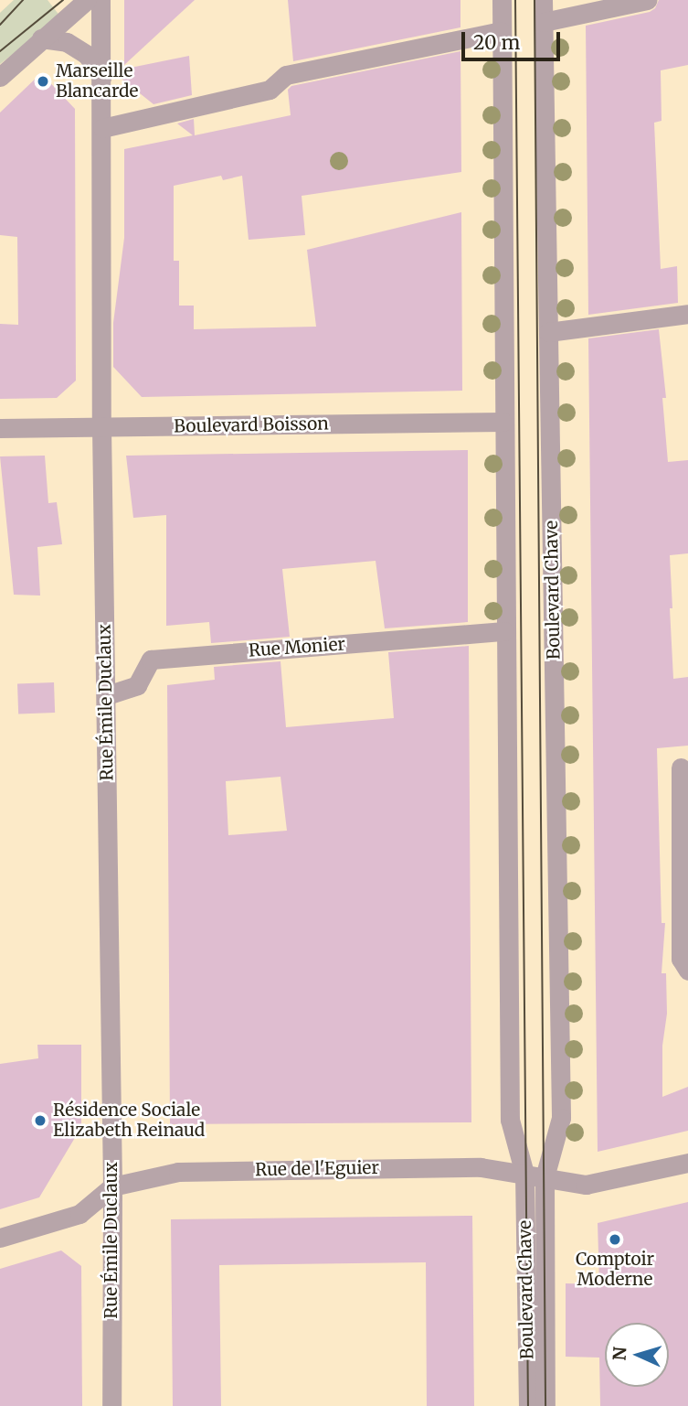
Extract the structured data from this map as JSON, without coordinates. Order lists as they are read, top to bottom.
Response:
{
  "streets": {
    "street": [
      "Boulevard Boisson",
      "Boulevard Chave",
      "Rue Monier",
      "Rue Émile Duclaux",
      "Rue de l'Eguier"
    ]
  },
  "crossings": [
    ["Boulevard Boisson", "Boulevard Chave"],
    ["Boulevard Boisson", "Rue Émile Duclaux"],
    ["Boulevard Chave", "Rue Monier"],
    ["Boulevard Chave", "Rue de l'Eguier"],
    ["Rue Monier", "Rue Émile Duclaux"],
    ["Rue Émile Duclaux", "Rue de l'Eguier"]
  ],
  "places": ["Marseille Blancarde", "Résidence Sociale Elizabeth Reinaud", "Comptoir Moderne"],
  "scale_bar": "20 m",
  "north": "left"
}
